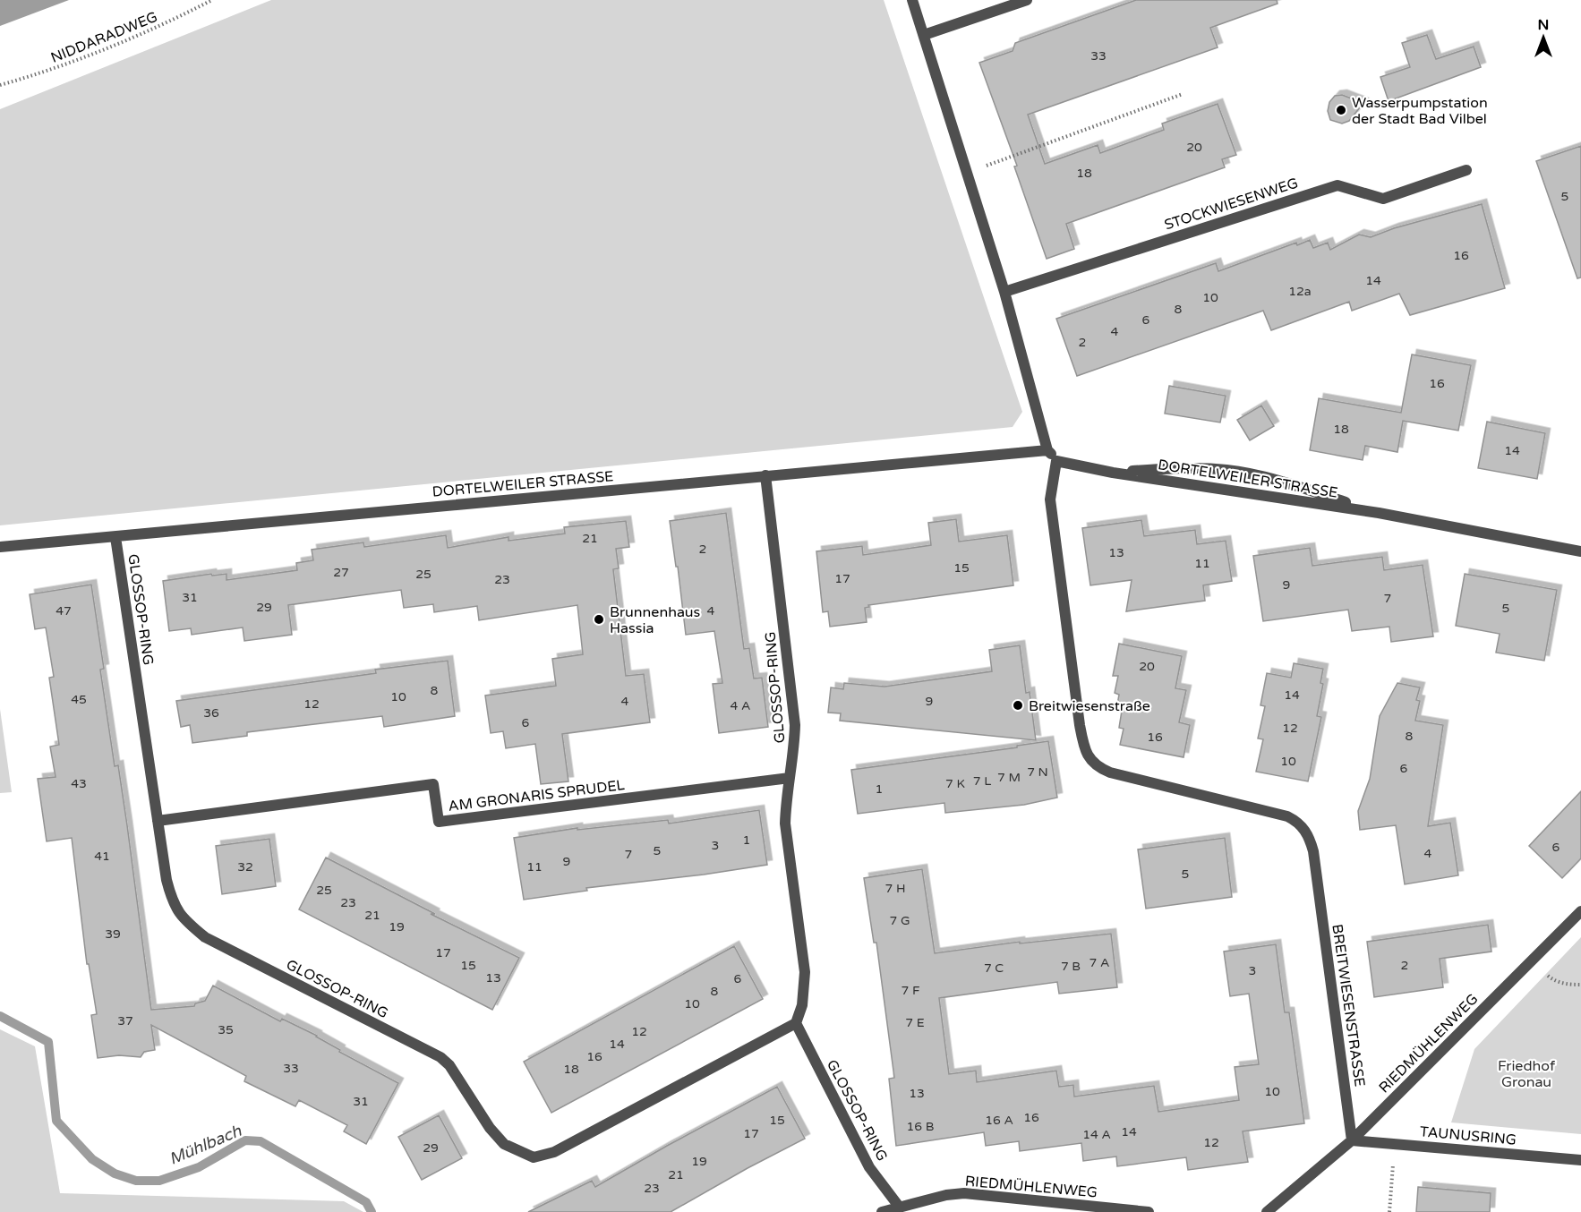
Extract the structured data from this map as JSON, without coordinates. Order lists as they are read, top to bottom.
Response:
{
  "streets": {
    "street": [
      "STOCKWIESENWEG",
      "DORTELWEILER STRASSE",
      "GLOSSOP-RING",
      "AM GRONARIS SPRUDEL",
      "BREITWIESENSTRASSE",
      "RIEDMÜHLENWEG",
      "TAUNUSRING"
    ],
    "path": ["NIDDARADWEG"]
  },
  "crossings": [
    ["DORTELWEILER STRASSE", "GLOSSOP-RING"],
    ["DORTELWEILER STRASSE", "BREITWIESENSTRASSE"],
    ["GLOSSOP-RING", "AM GRONARIS SPRUDEL"],
    ["GLOSSOP-RING", "RIEDMÜHLENWEG"],
    ["BREITWIESENSTRASSE", "RIEDMÜHLENWEG"],
    ["BREITWIESENSTRASSE", "TAUNUSRING"],
    ["RIEDMÜHLENWEG", "TAUNUSRING"]
  ],
  "water": ["Mühlbach"],
  "parks": ["Friedhof Gronau"],
  "places": ["Wasserpumpstation der Stadt Bad Vilbel", "Brunnenhaus Hassia", "Breitwiesenstraße"],
  "house_numbers": [
    "33",
    "20",
    "18",
    "5",
    "16",
    "14",
    "12a",
    "10",
    "8",
    "6",
    "4",
    "2",
    "16",
    "18",
    "14",
    "21",
    "2",
    "13",
    "11",
    "15",
    "27",
    "25",
    "17",
    "23",
    "9",
    "31",
    "7",
    "29",
    "5",
    "47",
    "4",
    "20",
    "8",
    "14",
    "10",
    "45",
    "4",
    "9",
    "12",
    "4 A",
    "36",
    "6",
    "12",
    "8",
    "16",
    "10",
    "6",
    "7 N",
    "7 M",
    "7 L",
    "43",
    "7 K",
    "1",
    "1",
    "3",
    "6",
    "5",
    "4",
    "7",
    "41",
    "9",
    "32",
    "11",
    "5",
    "7 H",
    "25",
    "23",
    "21",
    "7 G",
    "19",
    "39",
    "17",
    "7 A",
    "15",
    "2",
    "7 B",
    "7 C",
    "3",
    "13",
    "6",
    "7 F",
    "8",
    "10",
    "37",
    "7 E",
    "35",
    "12",
    "14",
    "16",
    "33",
    "18",
    "10",
    "13",
    "31",
    "16",
    "15",
    "16 A",
    "16 B",
    "14",
    "17",
    "14 A",
    "12",
    "29",
    "19",
    "21",
    "23"
  ],
  "north": "top"
}
